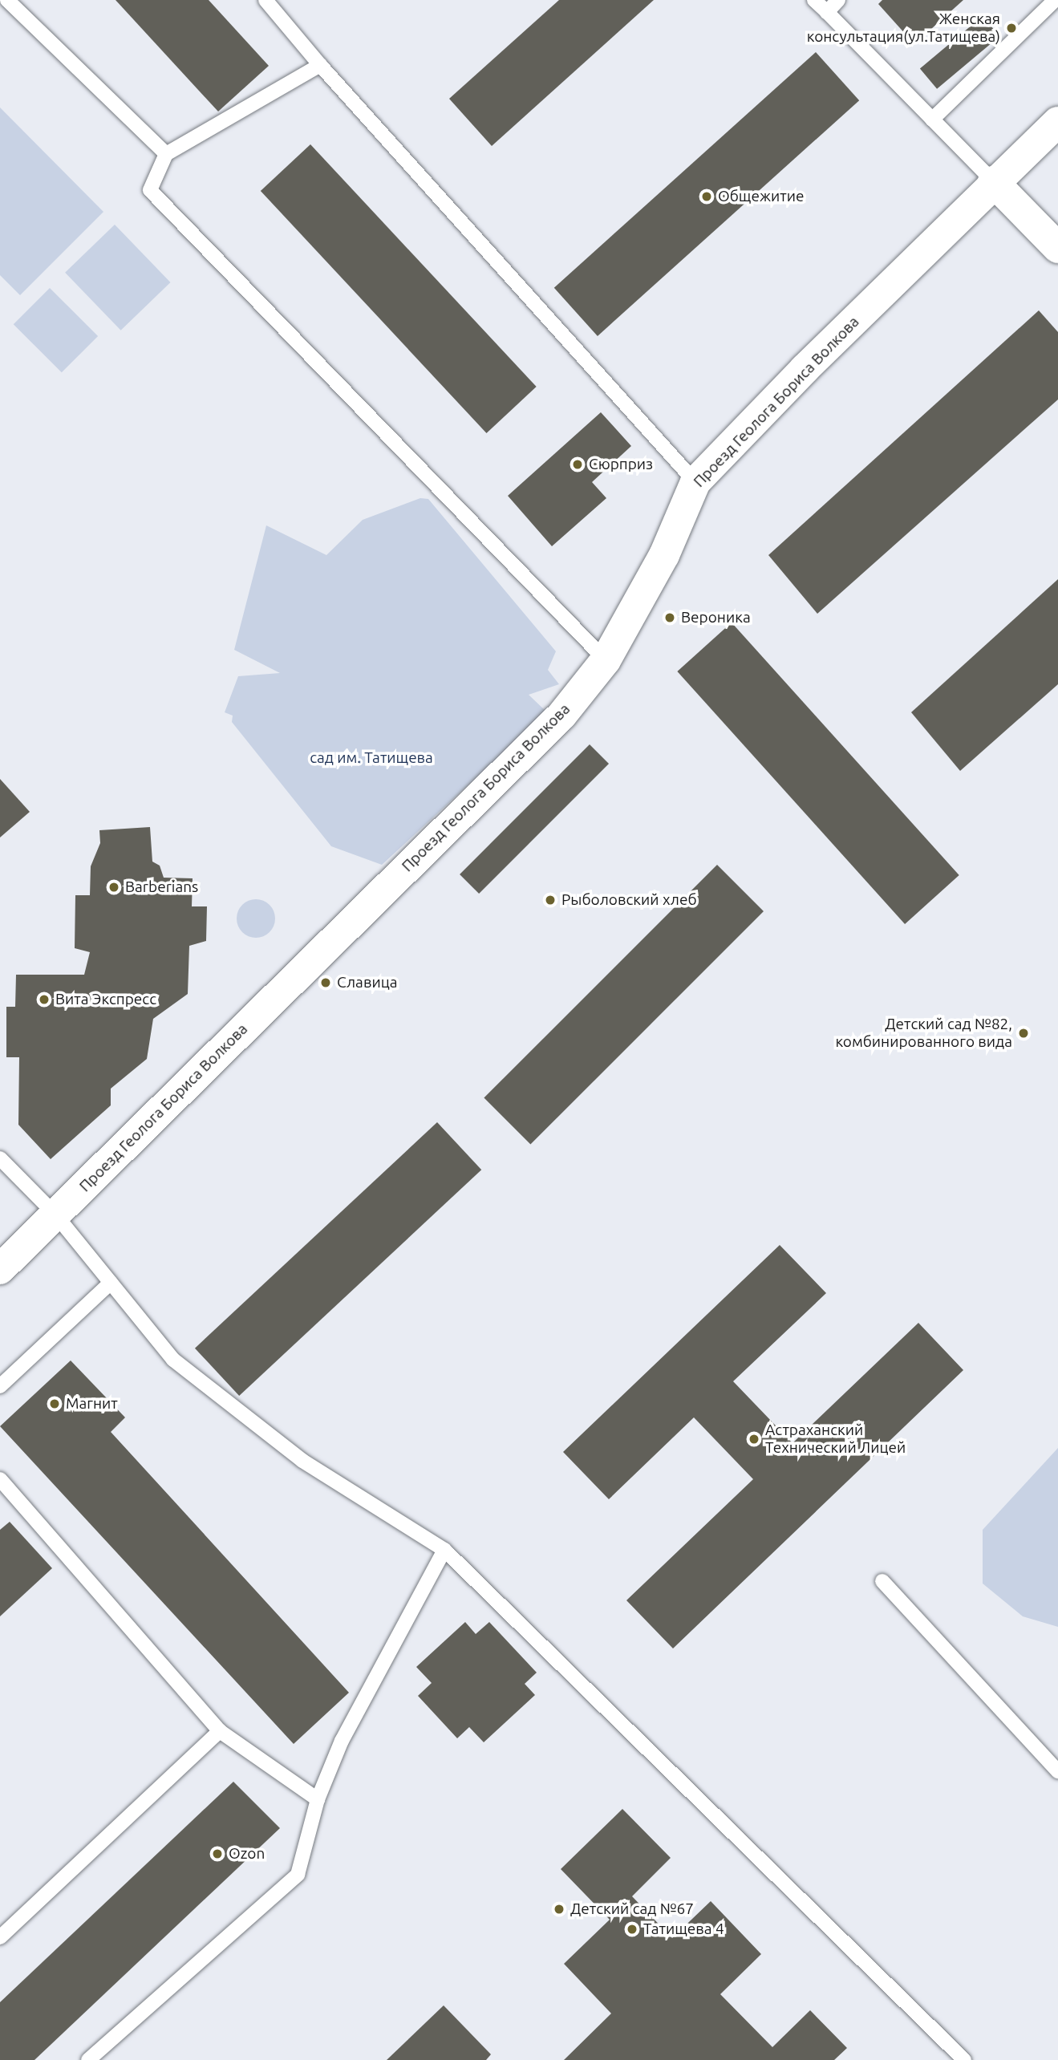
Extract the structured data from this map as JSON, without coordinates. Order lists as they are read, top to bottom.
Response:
{
  "streets": {
    "street": ["Проезд Геолога Бориса Волкова"]
  },
  "parks": ["сад им. Татищева"],
  "places": [
    "Женская консультация(ул.Татищева)",
    "Общежитие",
    "Сюрприз",
    "Вероника",
    "Barberians",
    "Рыболовский хлеб",
    "Славица",
    "Вита Экспресс",
    "Детский сад №82, комбинированного вида",
    "Магнит",
    "Астраханский Технический Лицей",
    "Ozon",
    "Детский сад №67",
    "Татищева 4"
  ]
}
